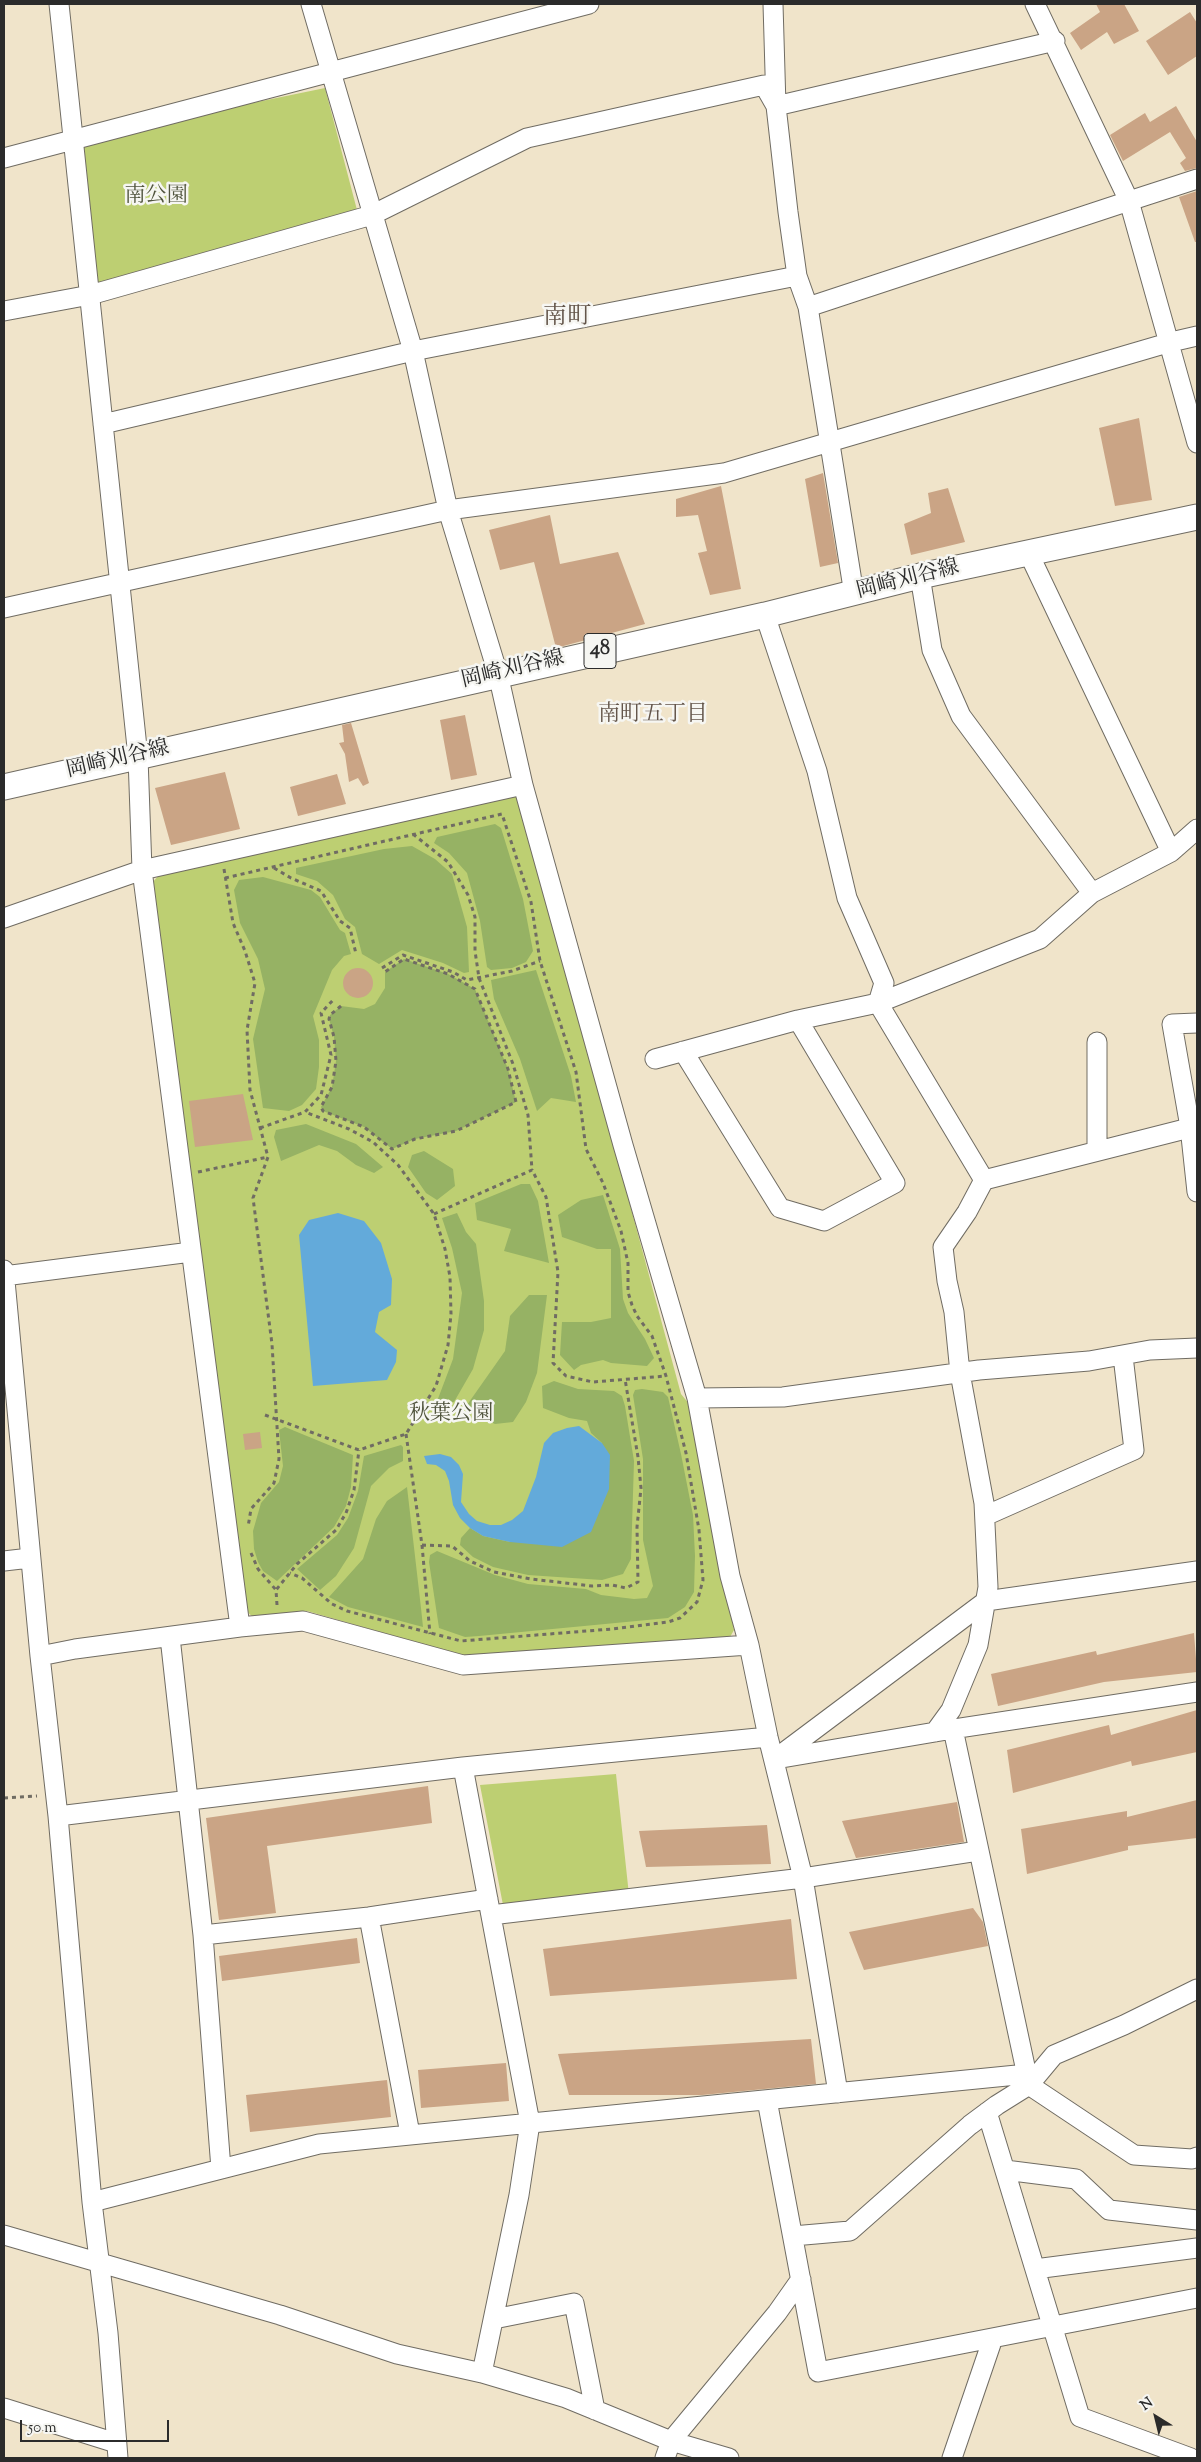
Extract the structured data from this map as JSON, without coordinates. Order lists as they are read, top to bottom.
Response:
{
  "streets": {
    "main road": ["岡崎刈谷線", "48"]
  },
  "districts": ["南町", "南町五丁目"],
  "parks": ["南公園", "秋葉公園"],
  "scale_bar": "50 m",
  "north": "top left"
}
